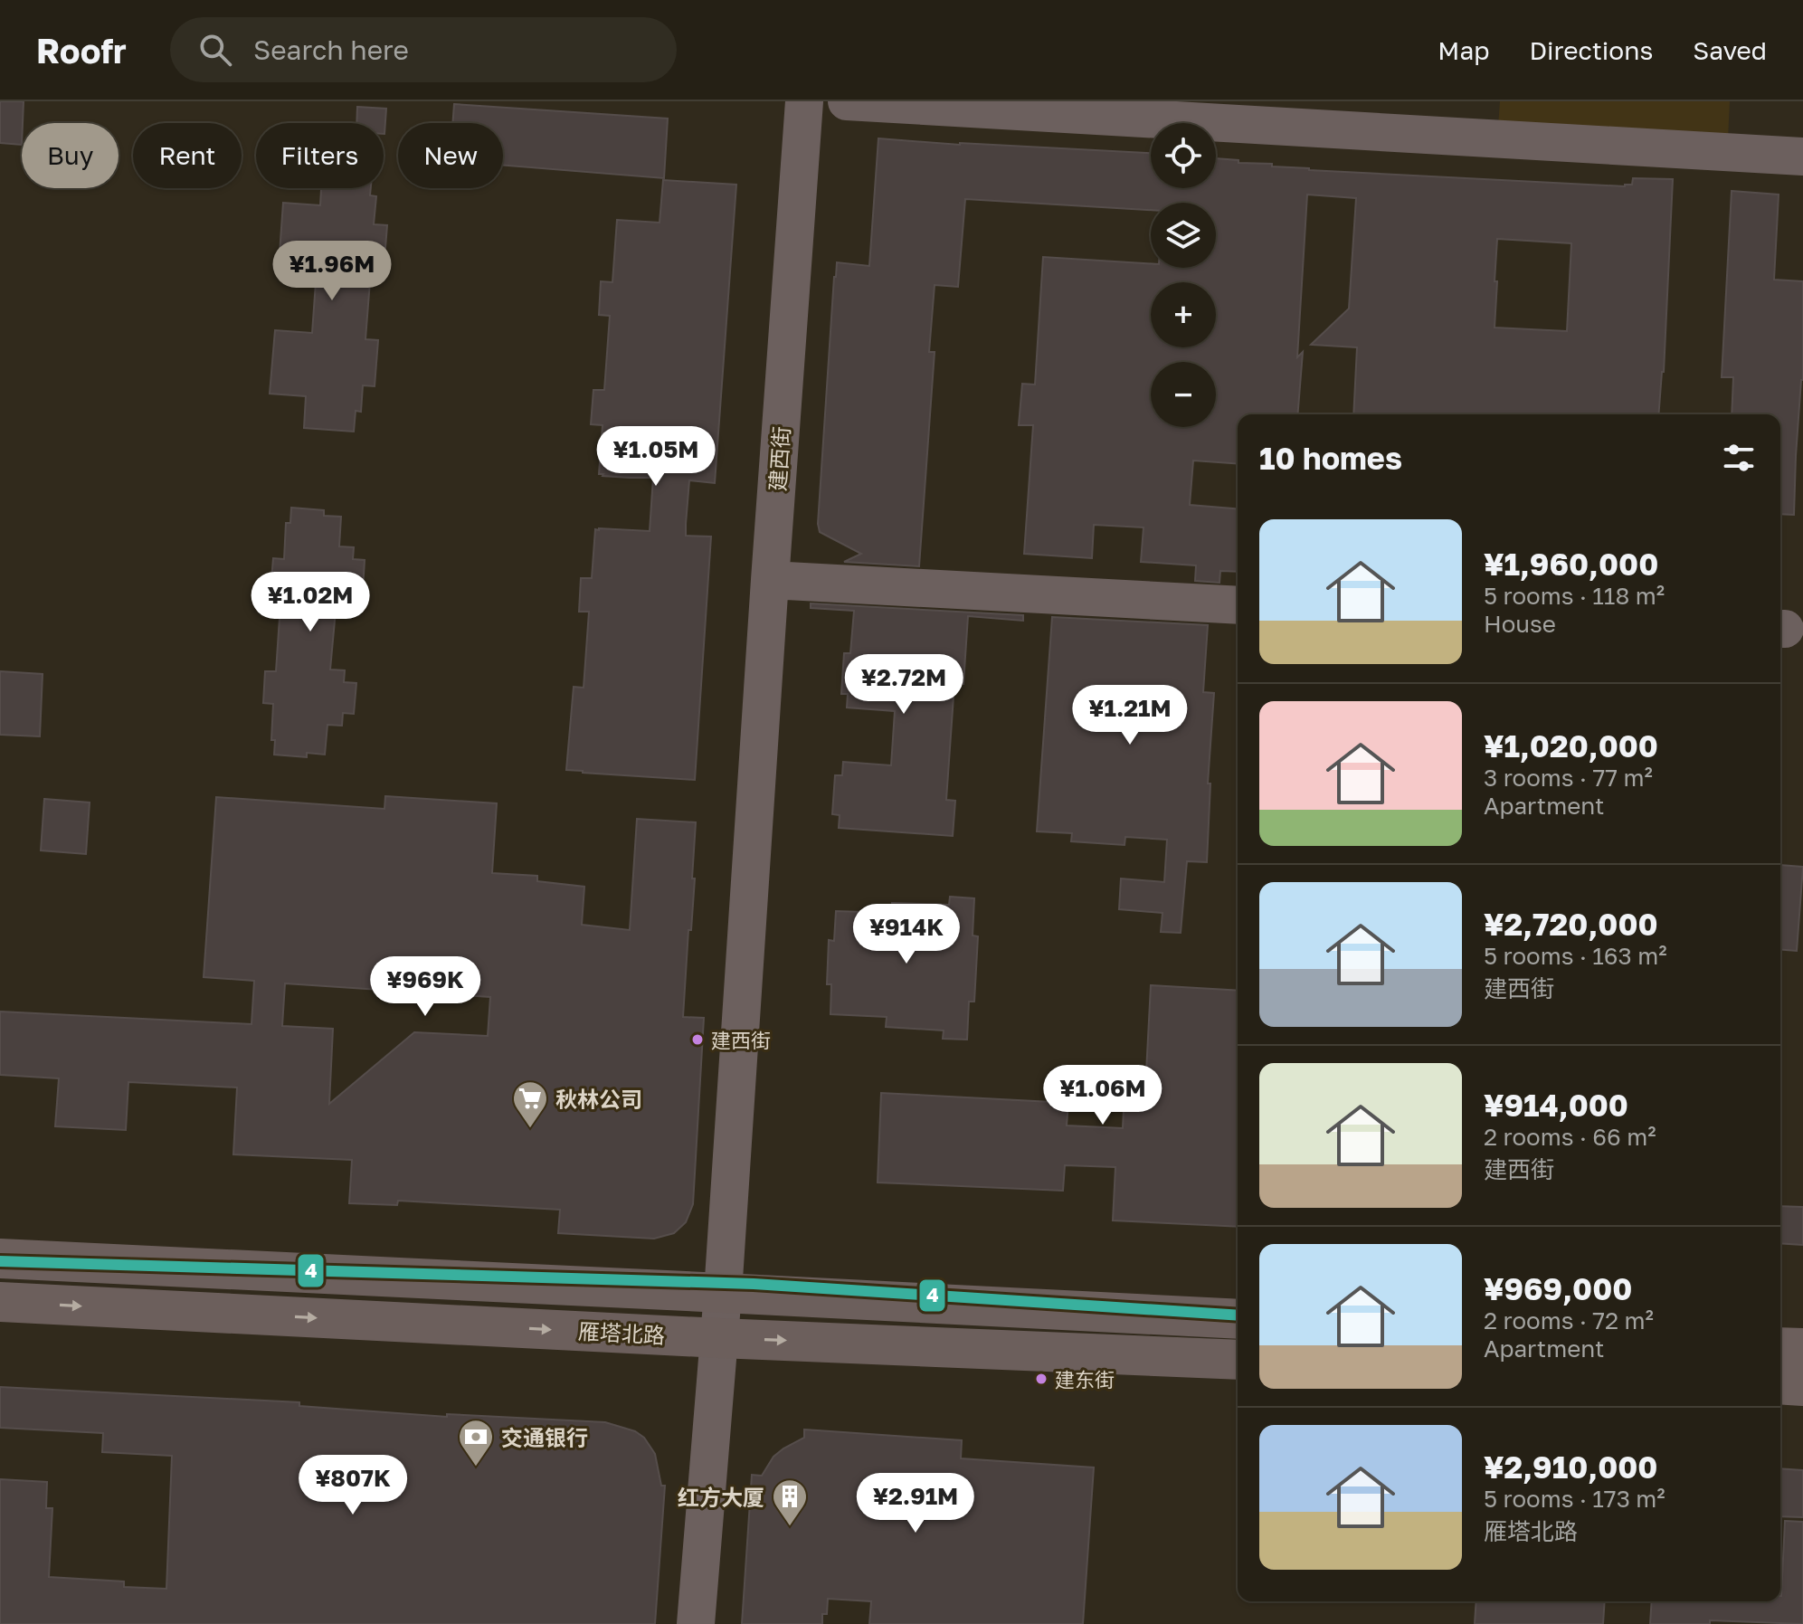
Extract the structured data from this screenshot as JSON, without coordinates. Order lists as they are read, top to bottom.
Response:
{
  "streets": {
    "main road": ["雁塔北路"],
    "street": ["建西街"]
  },
  "crossings": [
    ["建西街", "雁塔北路"]
  ],
  "places": {
    "other": ["建西街", "建东街"],
    "supermarket": ["秋林公司"],
    "bank": ["交通银行"],
    "building": ["红方大厦"]
  },
  "lines": ["transit line 4"],
  "page": {
    "header": "Roofr",
    "search": "Search here",
    "nav": ["Map", "Directions", "Saved"],
    "map_buttons": ["+", "−"],
    "chip": [
      "Buy",
      "Rent",
      "Filters",
      "New"
    ],
    "price": [
      "¥1.96M",
      "¥1.05M",
      "¥1.02M",
      "¥2.72M",
      "¥1.21M",
      "¥914K",
      "¥969K",
      "¥1.06M",
      "¥807K",
      "¥2.91M"
    ],
    "heading": "10 homes",
    "list": [
      {
        "name": "¥1,960,000",
        "note": "5 rooms · 118 m² · House"
      },
      {
        "name": "¥1,020,000",
        "note": "3 rooms · 77 m² · Apartment"
      },
      {
        "name": "¥2,720,000",
        "note": "5 rooms · 163 m² · 建西街"
      },
      {
        "name": "¥914,000",
        "note": "2 rooms · 66 m² · 建西街"
      },
      {
        "name": "¥969,000",
        "note": "2 rooms · 72 m² · Apartment"
      },
      {
        "name": "¥2,910,000",
        "note": "5 rooms · 173 m² · 雁塔北路"
      }
    ]
  }
}
